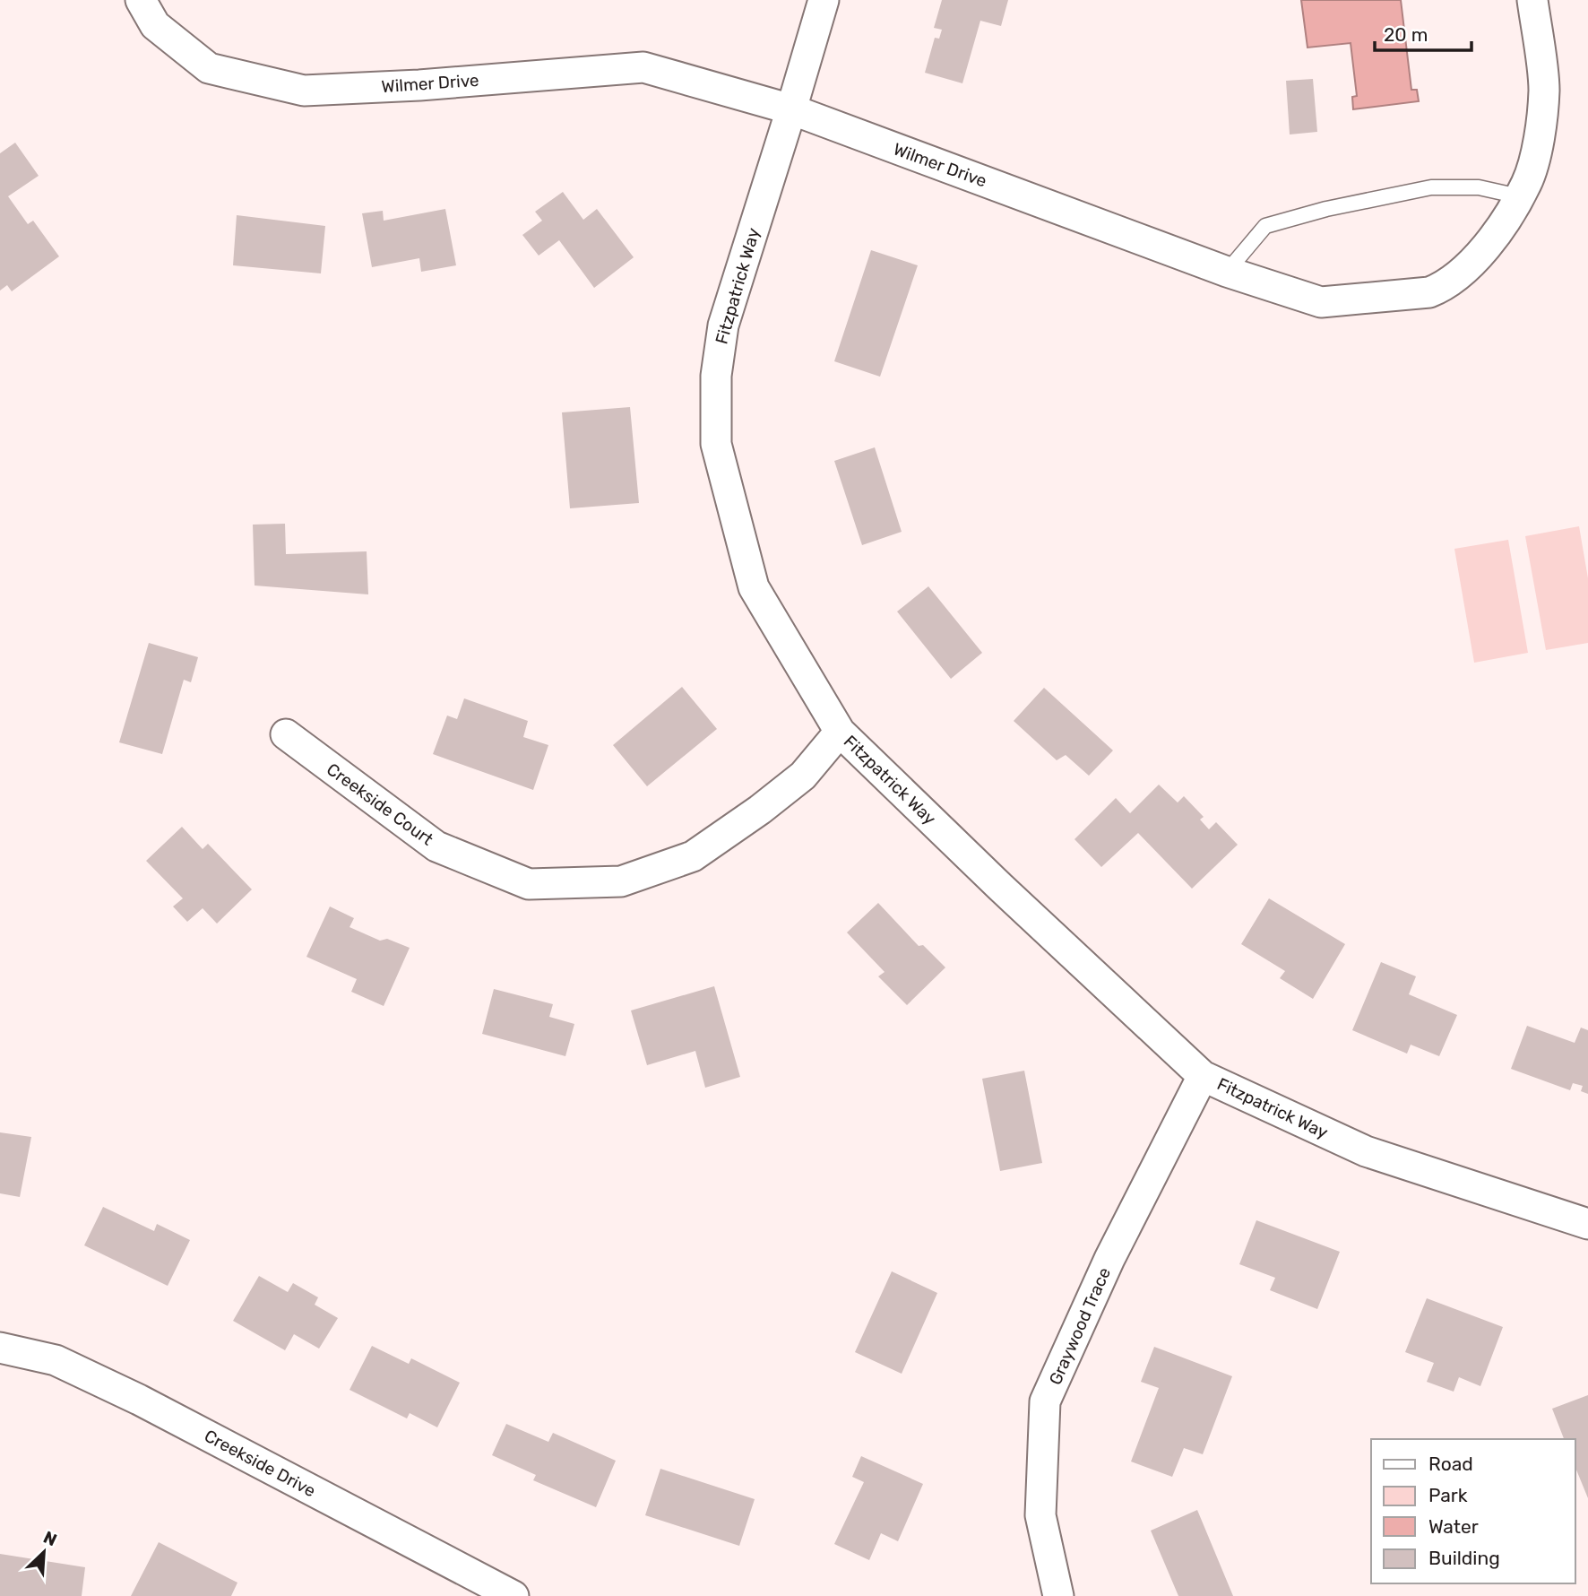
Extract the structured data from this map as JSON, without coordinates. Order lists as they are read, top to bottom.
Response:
{
  "streets": {
    "street": [
      "Wilmer Drive",
      "Fitzpatrick Way",
      "Creekside Court",
      "Graywood Trace",
      "Creekside Drive"
    ]
  },
  "crossings": [
    ["Wilmer Drive", "Fitzpatrick Way"],
    ["Fitzpatrick Way", "Creekside Court"],
    ["Fitzpatrick Way", "Graywood Trace"]
  ],
  "legend": [
    "Road",
    "Park",
    "Water",
    "Building"
  ],
  "scale_bar": "20 m",
  "north": "top right"
}
